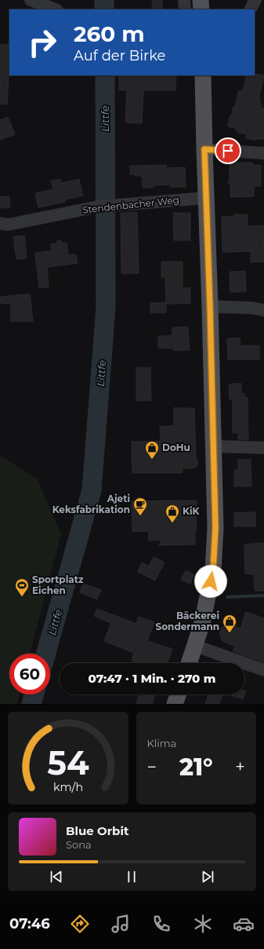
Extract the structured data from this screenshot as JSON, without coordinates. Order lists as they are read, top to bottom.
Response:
{
  "streets": {
    "street": ["Stendenbacher Weg"]
  },
  "water": ["Littfe"],
  "places": {
    "shop": ["DoHu", "KiK", "Bäckerei Sondermann"],
    "cafe": ["Ajeti Keksfabrikation"],
    "sports": ["Sportplatz Eichen"]
  },
  "page": {
    "turn": ["260 m", "Auf der Birke"],
    "limit": "60",
    "trip": "07:47 · 1 Min. · 270 m",
    "tile": "Klima",
    "heat": ["−", "21°", "+"],
    "song": ["Blue Orbit", "Sona"],
    "tabs": "07:46",
    "gauge": ["54", "km/h"]
  }
}
